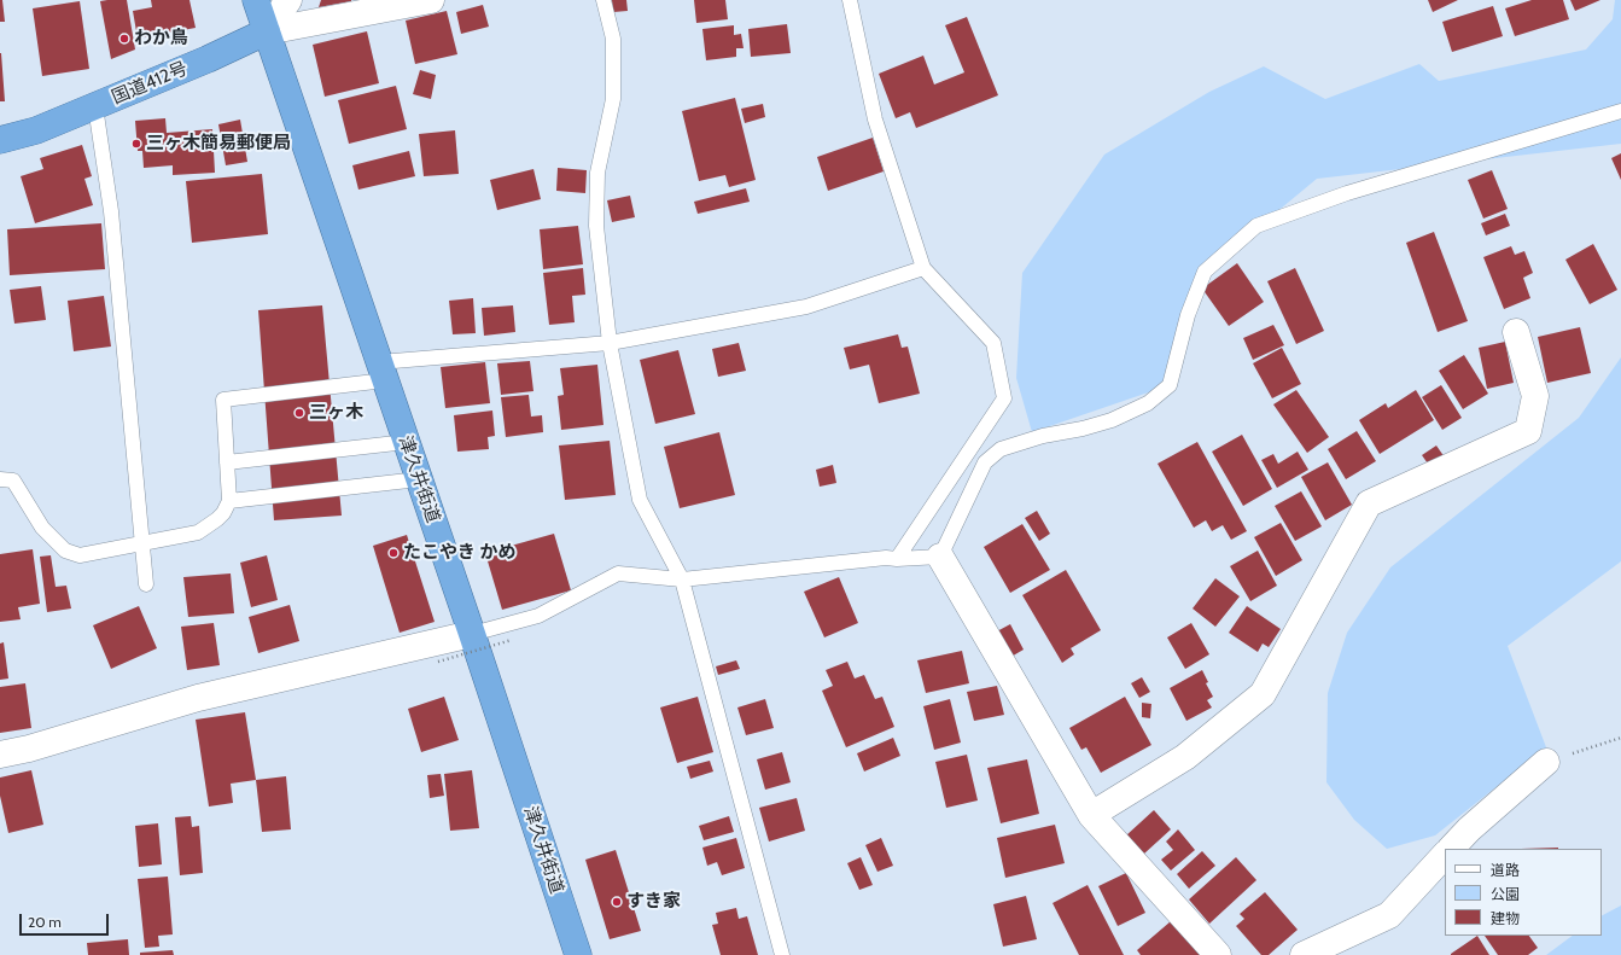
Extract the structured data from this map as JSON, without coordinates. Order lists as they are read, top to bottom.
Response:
{
  "streets": {
    "highway": ["国道412号", "津久井街道"]
  },
  "crossings": [
    ["国道412号", "津久井街道"]
  ],
  "places": [
    "わか鳥",
    "三ヶ木簡易郵便局",
    "三ヶ木",
    "たこやき かめ",
    "すき家"
  ],
  "legend": ["道路", "公園", "建物"],
  "scale_bar": "20 m"
}
